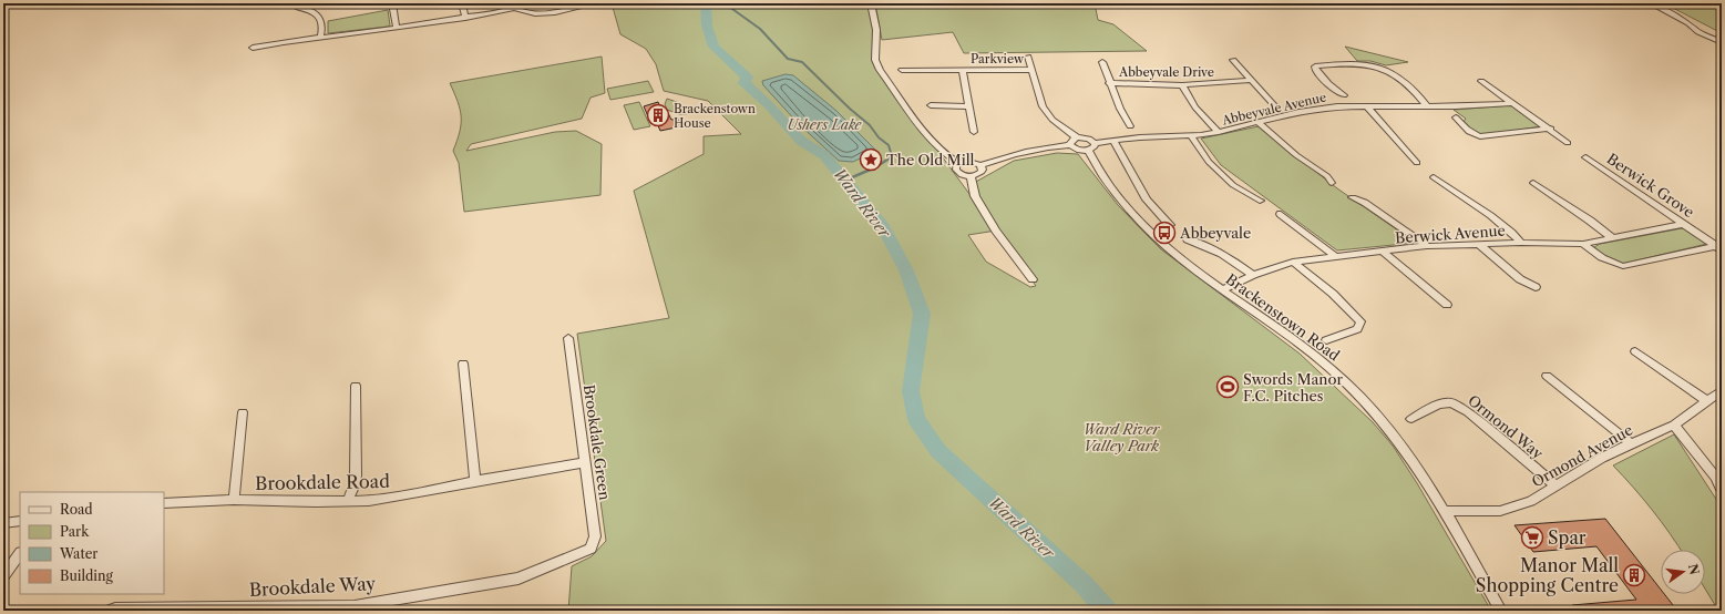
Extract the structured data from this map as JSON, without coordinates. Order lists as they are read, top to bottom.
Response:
{
  "streets": {
    "street": [
      "Parkview",
      "Abbeyvale Drive",
      "Abbeyvale Avenue",
      "Berwick Grove",
      "Berwick Avenue",
      "Brackenstown Road",
      "Ormond Way",
      "Brookdale Green",
      "Ormond Avenue",
      "Brookdale Road",
      "Brookdale Way"
    ]
  },
  "crossings": [
    ["Parkview", "Abbeyvale Avenue"],
    ["Berwick Grove", "Berwick Avenue"],
    ["Berwick Avenue", "Brackenstown Road"],
    ["Brackenstown Road", "Ormond Avenue"],
    ["Ormond Way", "Ormond Avenue"],
    ["Brookdale Green", "Brookdale Road"],
    ["Brookdale Green", "Brookdale Way"]
  ],
  "water": ["Ushers Lake", "Ward River"],
  "parks": ["Ward River Valley Park"],
  "places": {
    "building": ["Brackenstown House", "Manor Mall Shopping Centre"],
    "place": ["The Old Mill"],
    "bus stop": ["Abbeyvale"],
    "sports": ["Swords Manor F.C. Pitches"],
    "supermarket": ["Spar"]
  },
  "legend": [
    "Road",
    "Park",
    "Water",
    "Building"
  ],
  "north": "right"
}
